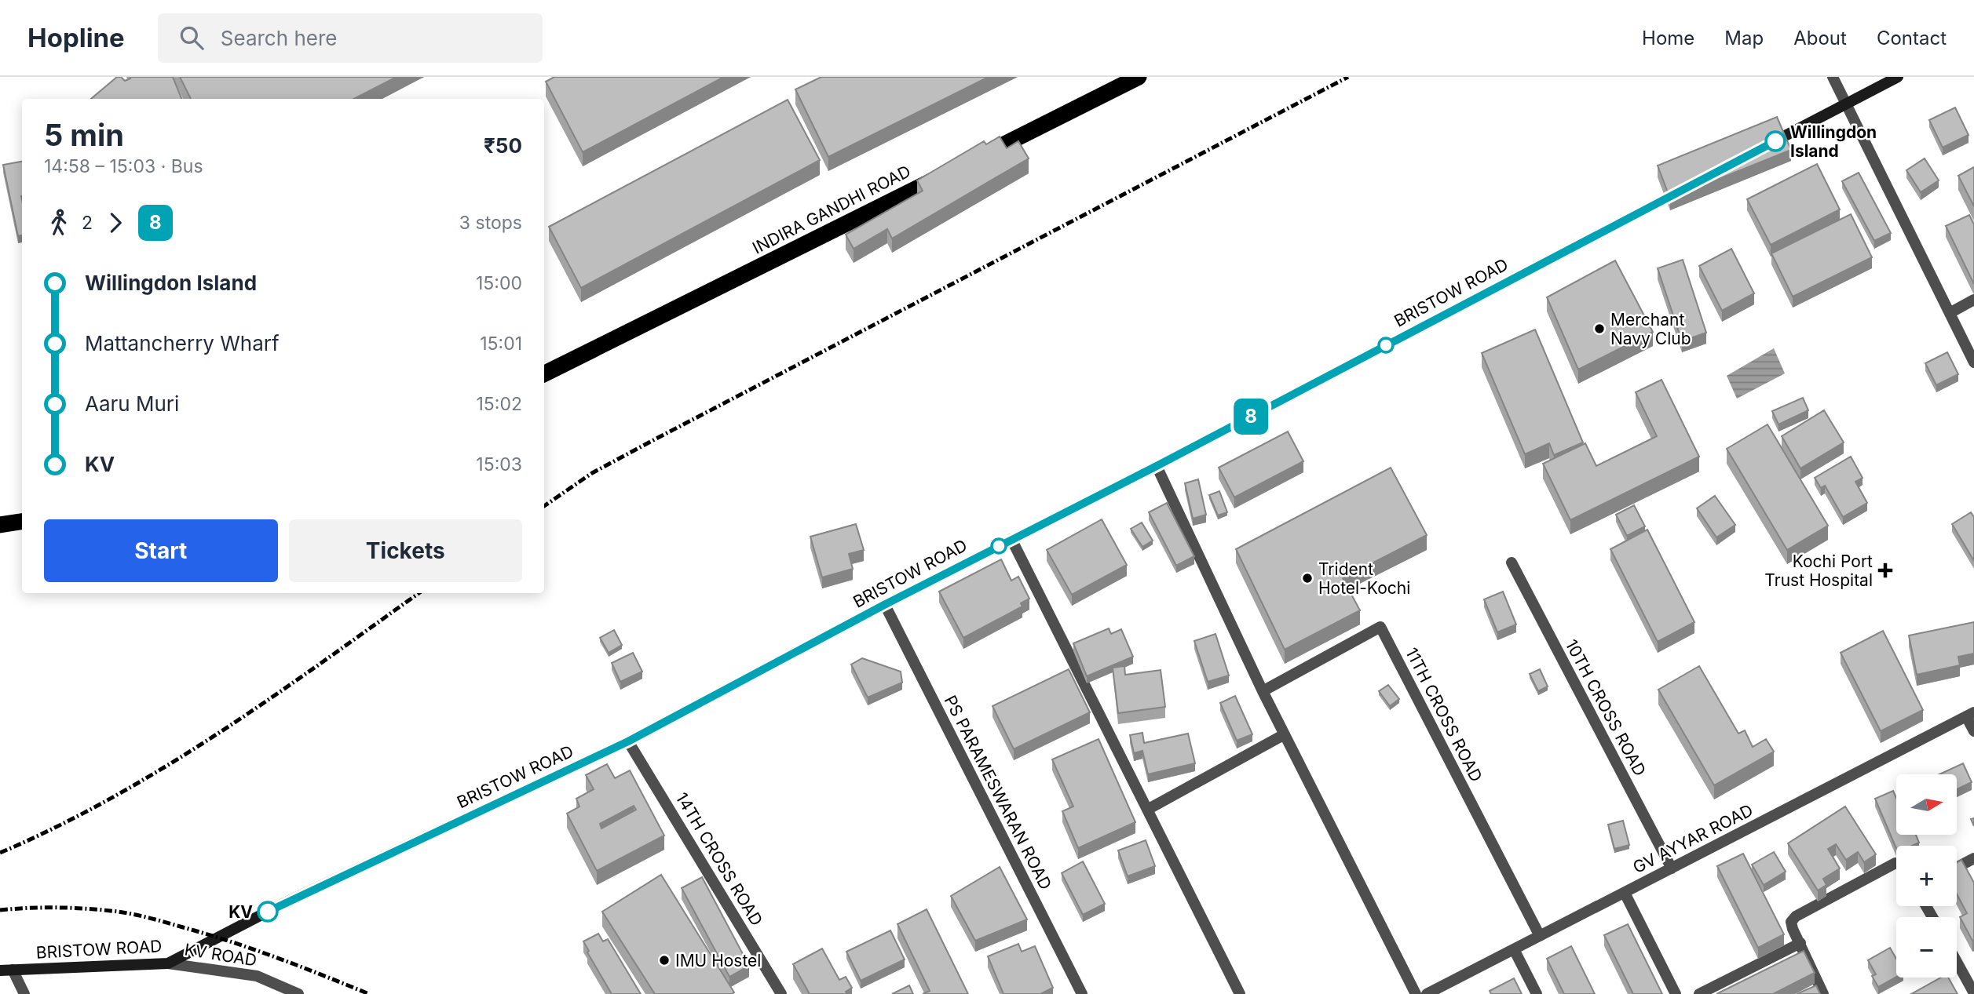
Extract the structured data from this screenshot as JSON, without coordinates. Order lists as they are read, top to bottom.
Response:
{
  "streets": {
    "highway": ["INDIRA GANDHI ROAD"],
    "street": [
      "BRISTOW ROAD",
      "10TH CROSS ROAD",
      "11TH CROSS ROAD",
      "PS PARAMESWARAN ROAD",
      "GV AYYAR ROAD",
      "14TH CROSS ROAD",
      "KV ROAD"
    ]
  },
  "crossings": [
    ["BRISTOW ROAD", "PS PARAMESWARAN ROAD"],
    ["BRISTOW ROAD", "14TH CROSS ROAD"],
    ["BRISTOW ROAD", "KV ROAD"],
    ["10TH CROSS ROAD", "GV AYYAR ROAD"],
    ["11TH CROSS ROAD", "GV AYYAR ROAD"]
  ],
  "places": {
    "other": [
      "Willingdon Island",
      "Merchant Navy Club",
      "Trident Hotel-Kochi",
      "KV",
      "IMU Hostel"
    ],
    "health": ["Kochi Port Trust Hospital"]
  },
  "lines": ["bus line 8"],
  "north": "right",
  "page": {
    "header": "Hopline",
    "search": "Search here",
    "nav": [
      "Home",
      "Map",
      "About",
      "Contact"
    ],
    "on_map": "8",
    "heading": ["5 min", "14:58 – 15:03 · Bus", "₹50"],
    "legs": ["2", "8", "3 stops"],
    "list": [
      {
        "name": "Willingdon Island",
        "value": "15:00"
      },
      {
        "name": "Mattancherry Wharf",
        "value": "15:01"
      },
      {
        "name": "Aaru Muri",
        "value": "15:02"
      },
      {
        "name": "KV",
        "value": "15:03"
      }
    ],
    "buttons": ["Start", "Tickets"],
    "map_buttons": ["+", "−"]
  }
}
